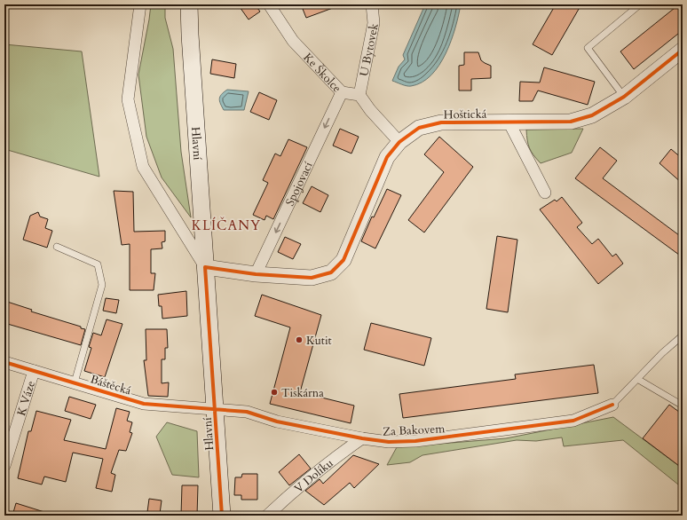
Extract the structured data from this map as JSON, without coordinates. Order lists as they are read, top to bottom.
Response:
{
  "streets": {
    "main road": ["Hlavní"],
    "street": [
      "U Bytovek",
      "Ke Školce",
      "Hoštická",
      "Spojovací",
      "Báštěcká",
      "K Váze",
      "Za Bakovem",
      "V Dolíku"
    ]
  },
  "crossings": [
    ["U Bytovek", "Ke Školce"],
    ["Ke Školce", "Spojovací"],
    ["Hoštická", "Hlavní"],
    ["Hoštická", "Spojovací"],
    ["Hlavní", "Báštěcká"],
    ["Hlavní", "Za Bakovem"],
    ["Báštěcká", "K Váze"],
    ["Báštěcká", "Za Bakovem"],
    ["Za Bakovem", "V Dolíku"]
  ],
  "one_way": ["Spojovací"],
  "districts": ["KLÍČANY"],
  "places": ["Kutit", "Tiskárna"]
}
